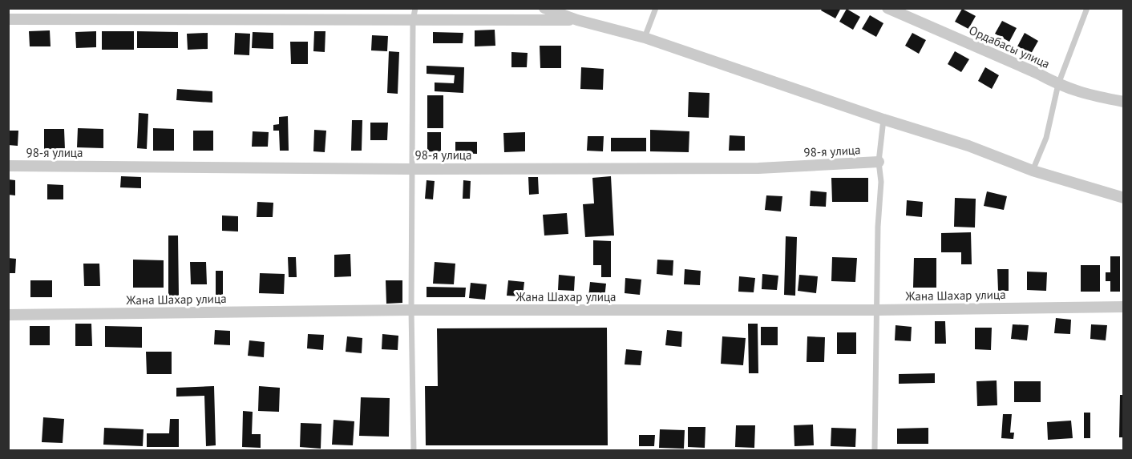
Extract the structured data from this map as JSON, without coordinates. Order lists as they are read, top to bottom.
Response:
{
  "streets": {
    "street": ["Ордабасы улица", "98-я улица", "Жана Шахар улица"]
  }
}
